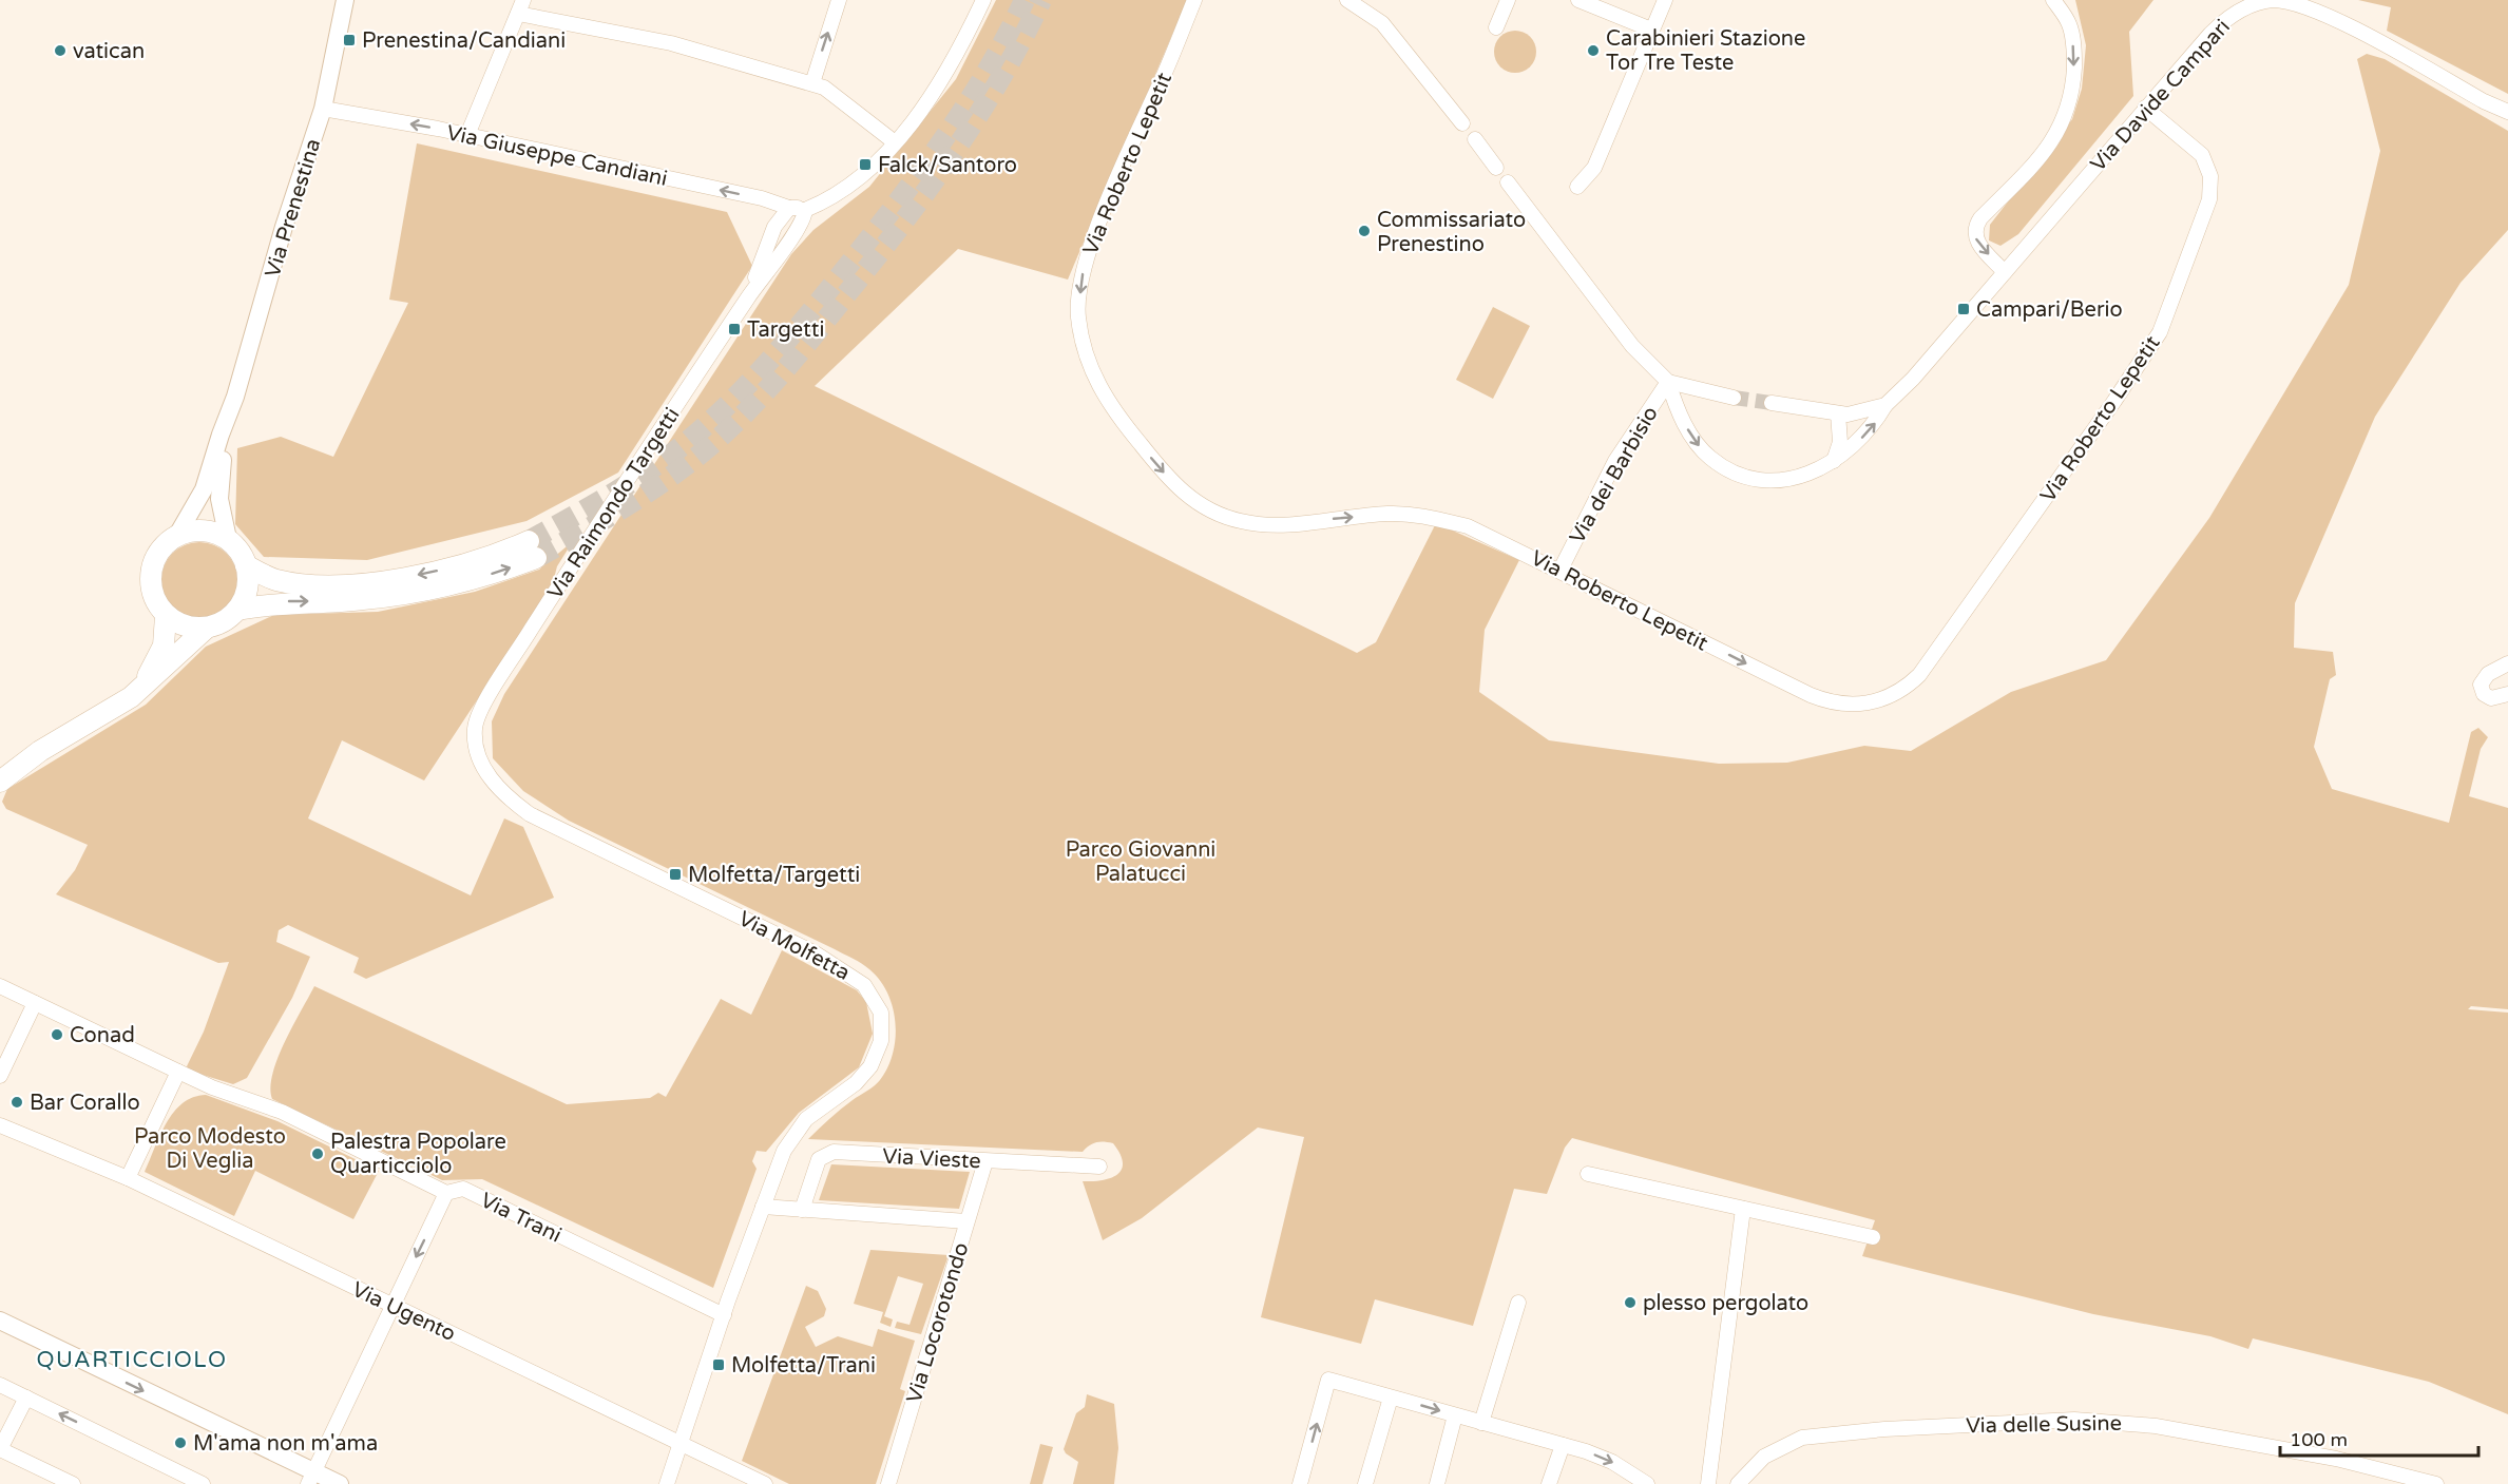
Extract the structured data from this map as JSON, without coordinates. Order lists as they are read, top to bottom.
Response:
{
  "streets": {
    "street": [
      "Via Davide Campari",
      "Via Giuseppe Candiani",
      "Via Roberto Lepetit",
      "Via Prenestina",
      "Via dei Barbisio",
      "Via Raimondo Targetti",
      "Via Molfetta",
      "Via Vieste",
      "Via Trani",
      "Via Ugento",
      "Via Locorotondo",
      "Via delle Susine"
    ]
  },
  "crossings": [
    ["Via Davide Campari", "Via Roberto Lepetit"],
    ["Via Davide Campari", "Via dei Barbisio"],
    ["Via Giuseppe Candiani", "Via Prenestina"],
    ["Via Giuseppe Candiani", "Via Raimondo Targetti"],
    ["Via Roberto Lepetit", "Via dei Barbisio"],
    ["Via Raimondo Targetti", "Via Molfetta"],
    ["Via Molfetta", "Via Trani"],
    ["Via Molfetta", "Via Ugento"],
    ["Via Vieste", "Via Locorotondo"]
  ],
  "one_way": ["Via Giuseppe Candiani"],
  "districts": ["QUARTICCIOLO"],
  "parks": ["Parco Giovanni Palatucci", "Parco Modesto Di Veglia"],
  "places": {
    "transit": [
      "Prenestina/Candiani",
      "Falck/Santoro",
      "Campari/Berio",
      "Targetti",
      "Molfetta/Targetti",
      "Molfetta/Trani"
    ],
    "other": [
      "vatican",
      "Carabinieri Stazione Tor Tre Teste",
      "Commissariato Prenestino",
      "Conad",
      "Bar Corallo",
      "Palestra Popolare Quarticciolo",
      "plesso pergolato",
      "M'ama non m'ama"
    ]
  },
  "scale_bar": "100 m"
}
